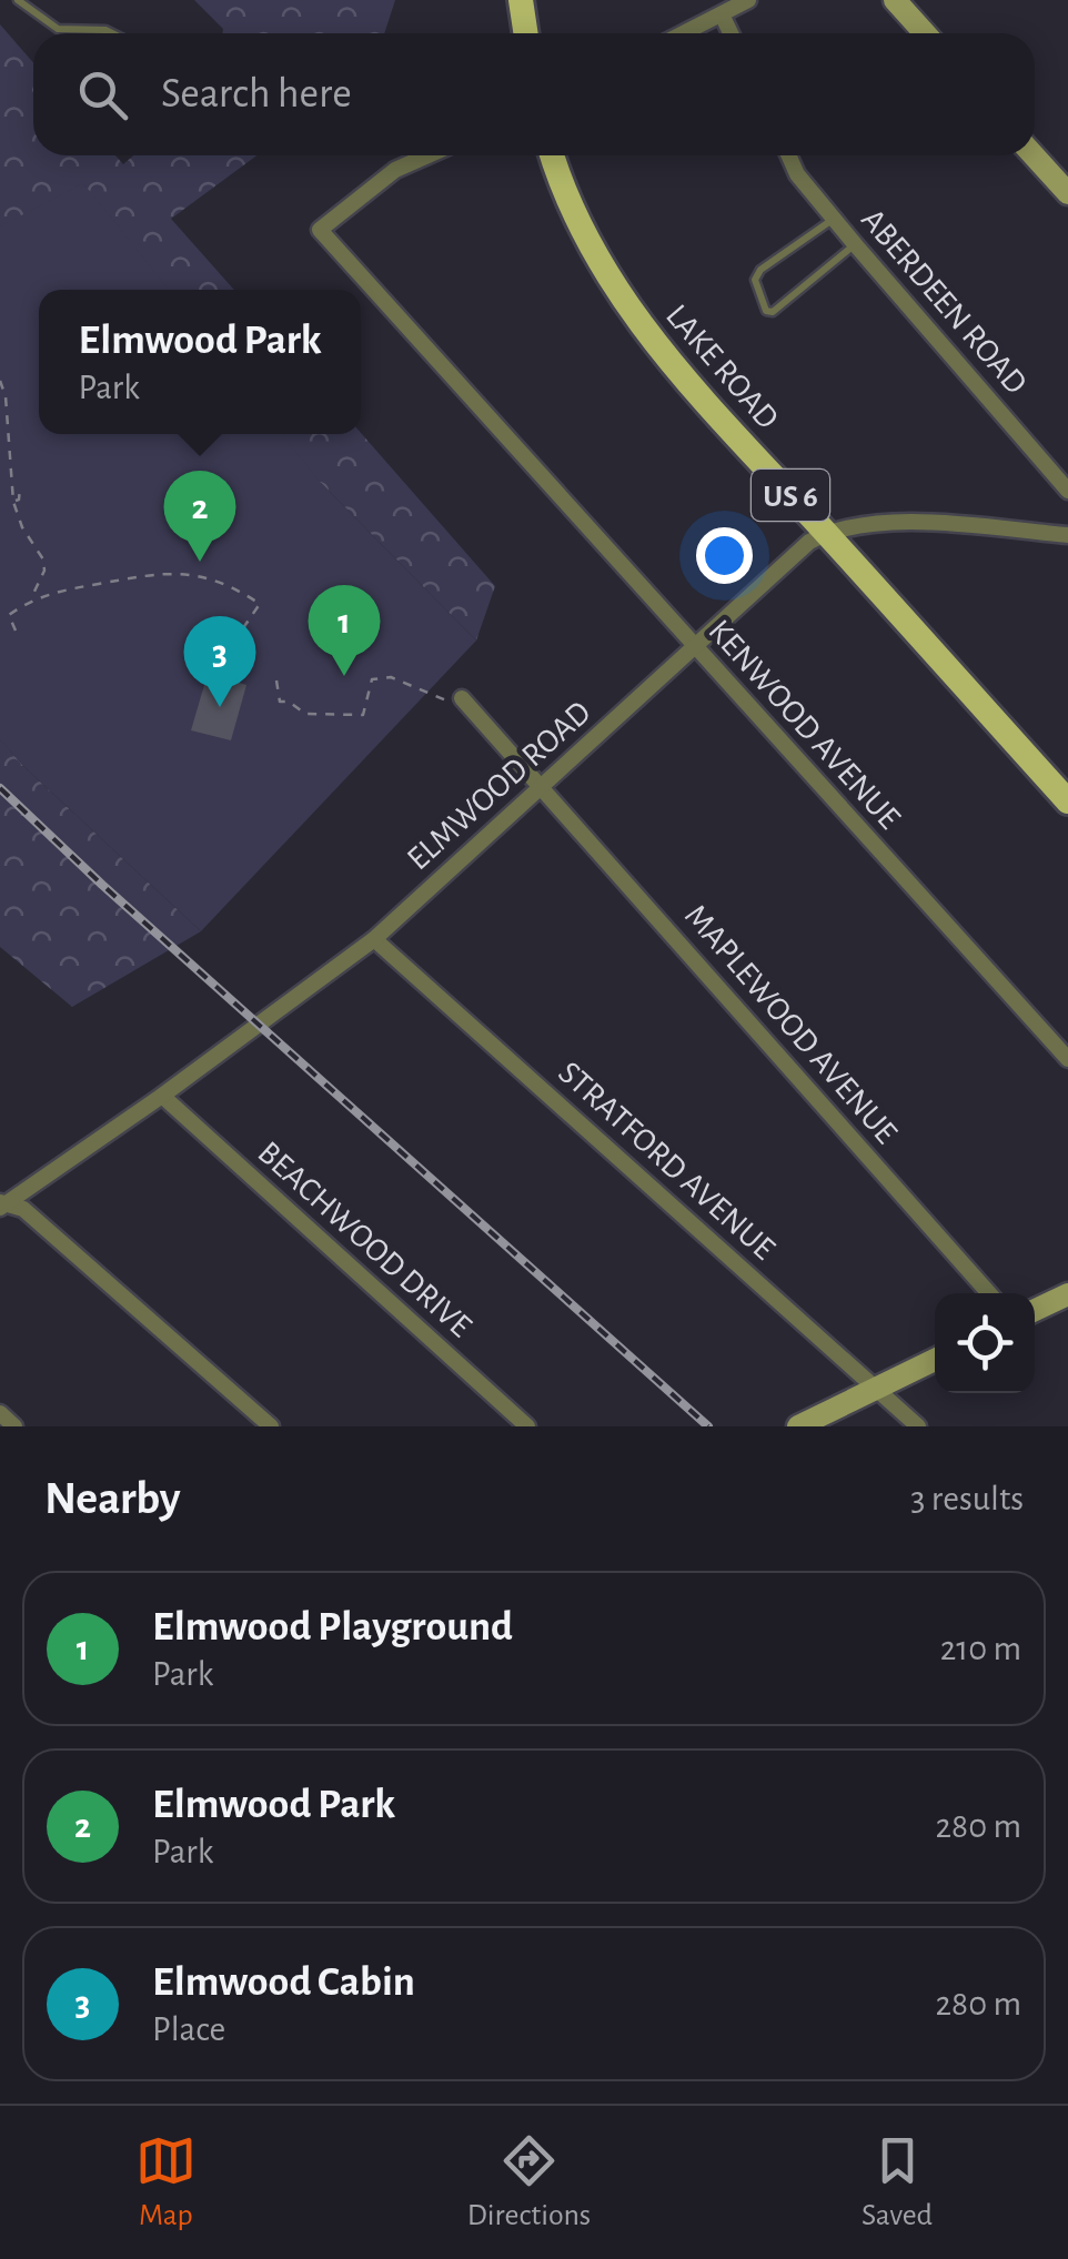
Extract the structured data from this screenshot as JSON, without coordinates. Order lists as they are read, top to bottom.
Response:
{
  "streets": {
    "main road": ["LAKE ROAD", "US 6"],
    "street": [
      "ABERDEEN ROAD",
      "KENWOOD AVENUE",
      "ELMWOOD ROAD",
      "MAPLEWOOD AVENUE",
      "STRATFORD AVENUE",
      "BEACHWOOD DRIVE"
    ]
  },
  "crossings": [
    ["LAKE ROAD", "ELMWOOD ROAD"],
    ["KENWOOD AVENUE", "ELMWOOD ROAD"],
    ["ELMWOOD ROAD", "MAPLEWOOD AVENUE"],
    ["ELMWOOD ROAD", "STRATFORD AVENUE"],
    ["ELMWOOD ROAD", "BEACHWOOD DRIVE"]
  ],
  "page": {
    "search": "Search here",
    "popup": ["Elmwood Park", "Park"],
    "pins": ["2", "1", "3"],
    "heading": ["Nearby", "3 results"],
    "list": [
      {
        "mark": "1",
        "name": "Elmwood Playground",
        "note": "Park",
        "value": "210 m"
      },
      {
        "mark": "2",
        "name": "Elmwood Park",
        "note": "Park",
        "value": "280 m"
      },
      {
        "mark": "3",
        "name": "Elmwood Cabin",
        "note": "Place",
        "value": "280 m"
      }
    ],
    "nav": ["Map", "Directions", "Saved"]
  }
}
